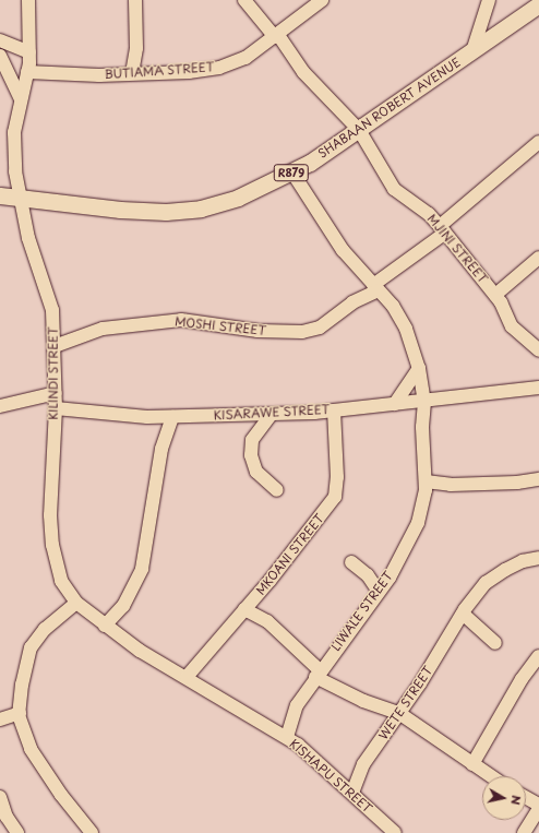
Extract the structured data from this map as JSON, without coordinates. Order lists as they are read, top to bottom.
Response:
{
  "streets": {
    "main road": ["SHABAAN ROBERT AVENUE", "R879"],
    "street": [
      "BUTIAMA STREET",
      "MJINI STREET",
      "MOSHI STREET",
      "KILINDI STREET",
      "KISARAWE STREET",
      "MKOANI STREET",
      "LIWALE STREET",
      "WETE STREET",
      "KISHAPU STREET"
    ]
  },
  "crossings": [
    ["BUTIAMA STREET", "MJINI STREET"],
    ["BUTIAMA STREET", "KILINDI STREET"],
    ["SHABAAN ROBERT AVENUE", "MJINI STREET"],
    ["SHABAAN ROBERT AVENUE", "KILINDI STREET"],
    ["MJINI STREET", "MOSHI STREET"],
    ["MOSHI STREET", "KILINDI STREET"],
    ["KILINDI STREET", "KISARAWE STREET"],
    ["KILINDI STREET", "MKOANI STREET"],
    ["KILINDI STREET", "KISHAPU STREET"],
    ["KISARAWE STREET", "MKOANI STREET"],
    ["KISARAWE STREET", "LIWALE STREET"],
    ["MKOANI STREET", "KISHAPU STREET"],
    ["LIWALE STREET", "KISHAPU STREET"],
    ["WETE STREET", "KISHAPU STREET"]
  ],
  "north": "right"
}
